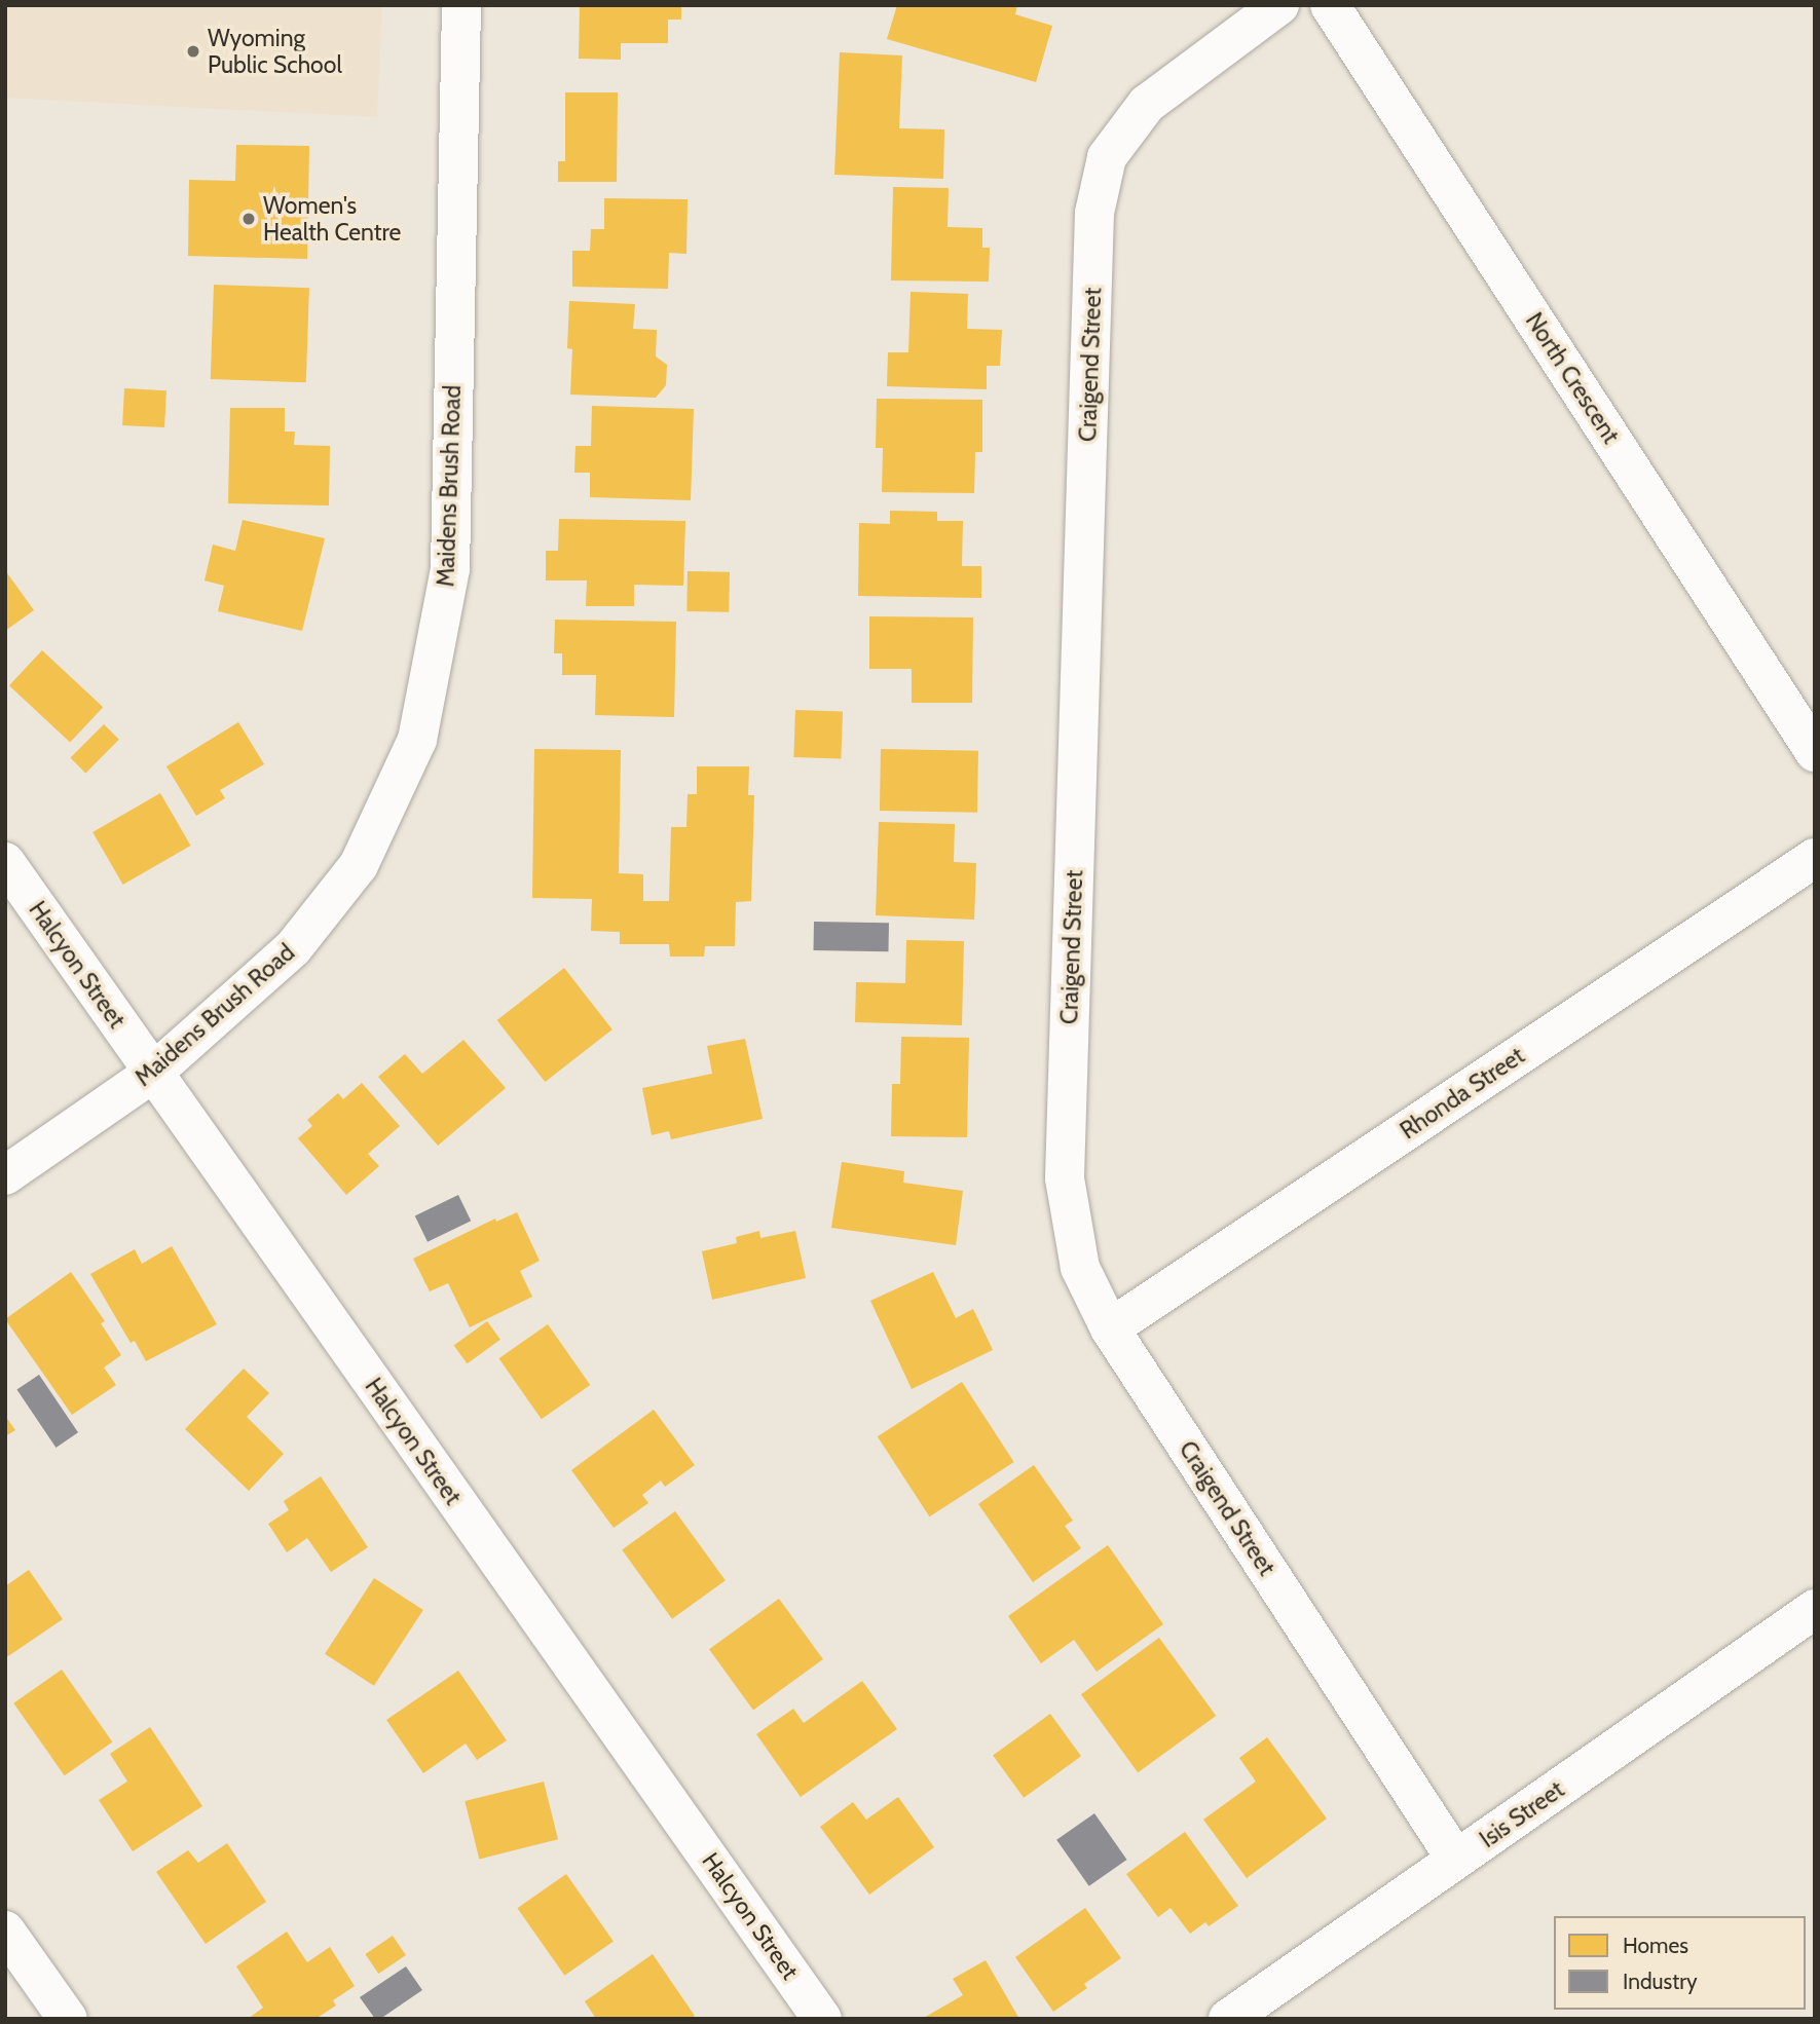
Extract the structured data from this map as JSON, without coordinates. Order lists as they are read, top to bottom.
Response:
{
  "streets": {
    "street": [
      "Craigend Street",
      "North Crescent",
      "Maidens Brush Road",
      "Halcyon Street",
      "Rhonda Street",
      "Isis Street"
    ]
  },
  "crossings": [
    ["Craigend Street", "Rhonda Street"],
    ["Craigend Street", "Isis Street"],
    ["Maidens Brush Road", "Halcyon Street"]
  ],
  "places": ["Wyoming Public School", "Women's Health Centre"],
  "legend": ["Homes", "Industry"]
}
